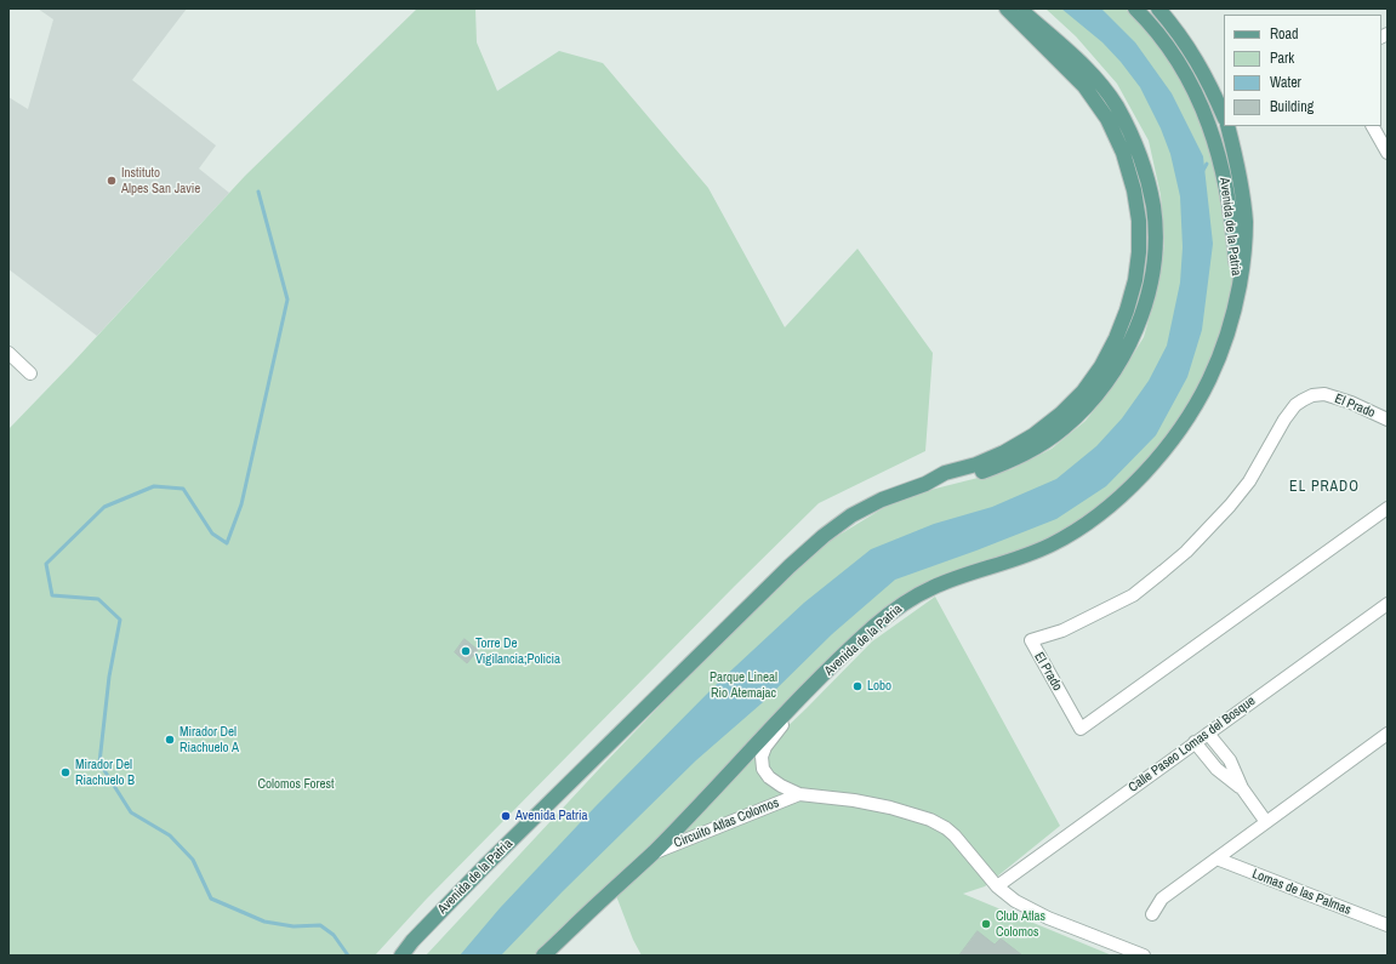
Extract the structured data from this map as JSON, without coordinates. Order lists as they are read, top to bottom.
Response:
{
  "streets": {
    "main road": ["Avenida de la Patria"],
    "street": [
      "El Prado",
      "Calle Paseo Lomas del Bosque",
      "Circuito Atlas Colomos",
      "Lomas de las Palmas"
    ]
  },
  "crossings": [
    ["Avenida de la Patria", "Circuito Atlas Colomos"],
    ["Calle Paseo Lomas del Bosque", "Circuito Atlas Colomos"]
  ],
  "districts": ["EL PRADO"],
  "parks": ["Parque Lineal Rio Atemajac", "Colomos Forest"],
  "places": [
    "Instituto Alpes San Javie",
    "Torre De Vigilancia;Policia",
    "Lobo",
    "Mirador Del Riachuelo A",
    "Mirador Del Riachuelo B",
    "Avenida Patria",
    "Club Atlas Colomos"
  ],
  "legend": [
    "Road",
    "Park",
    "Water",
    "Building"
  ]
}
